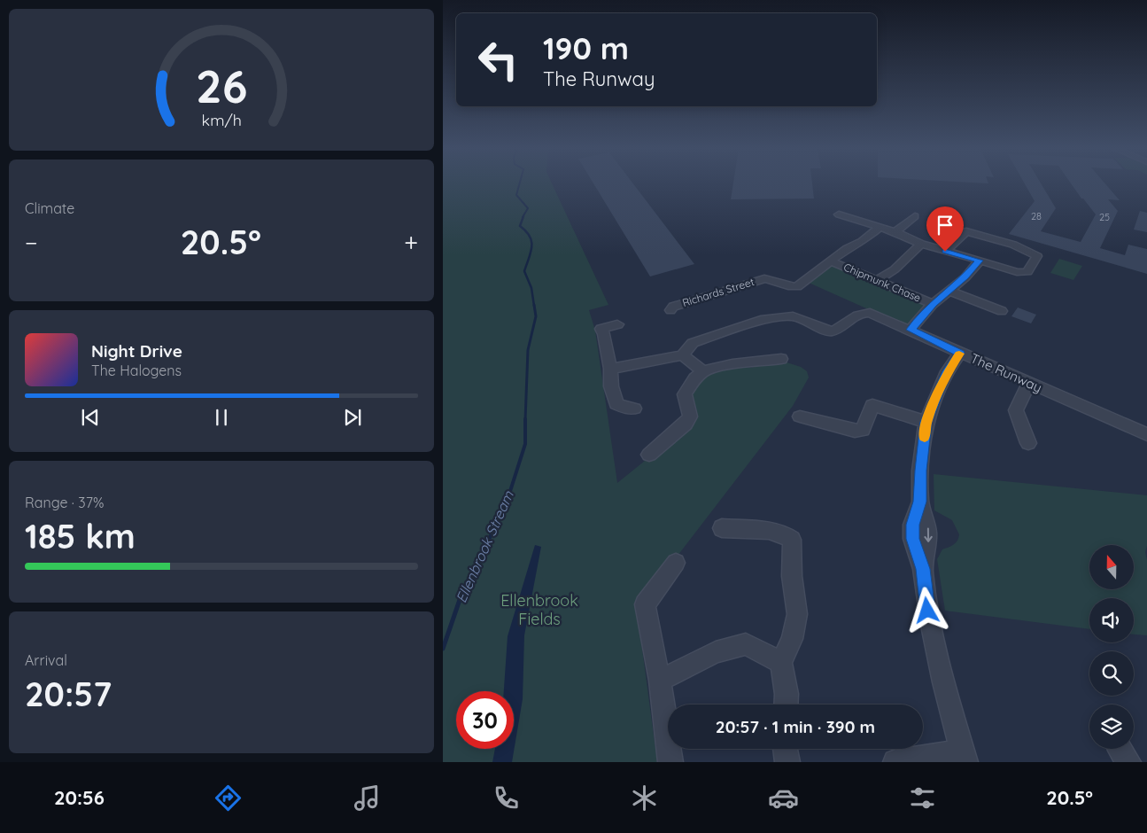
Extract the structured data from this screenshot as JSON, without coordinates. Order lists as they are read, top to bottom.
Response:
{
  "streets": {
    "street": ["Chipmunk Chase", "Richards Street", "The Runway"]
  },
  "crossings": [
    ["Chipmunk Chase", "Richards Street"]
  ],
  "water": ["Ellenbrook Stream"],
  "parks": ["Ellenbrook Fields"],
  "house_numbers": ["28", "25"],
  "north": "top",
  "page": {
    "turn": ["190 m", "The Runway"],
    "tile": [
      "Climate",
      ["Range · 37%", "185 km"],
      ["Arrival", "20:57"]
    ],
    "heat": ["−", "20.5°", "+"],
    "song": ["Night Drive", "The Halogens"],
    "limit": "30",
    "trip": "20:57 · 1 min · 390 m",
    "tabs": ["20:56", "20.5°"],
    "gauge": ["26", "km/h"]
  }
}
